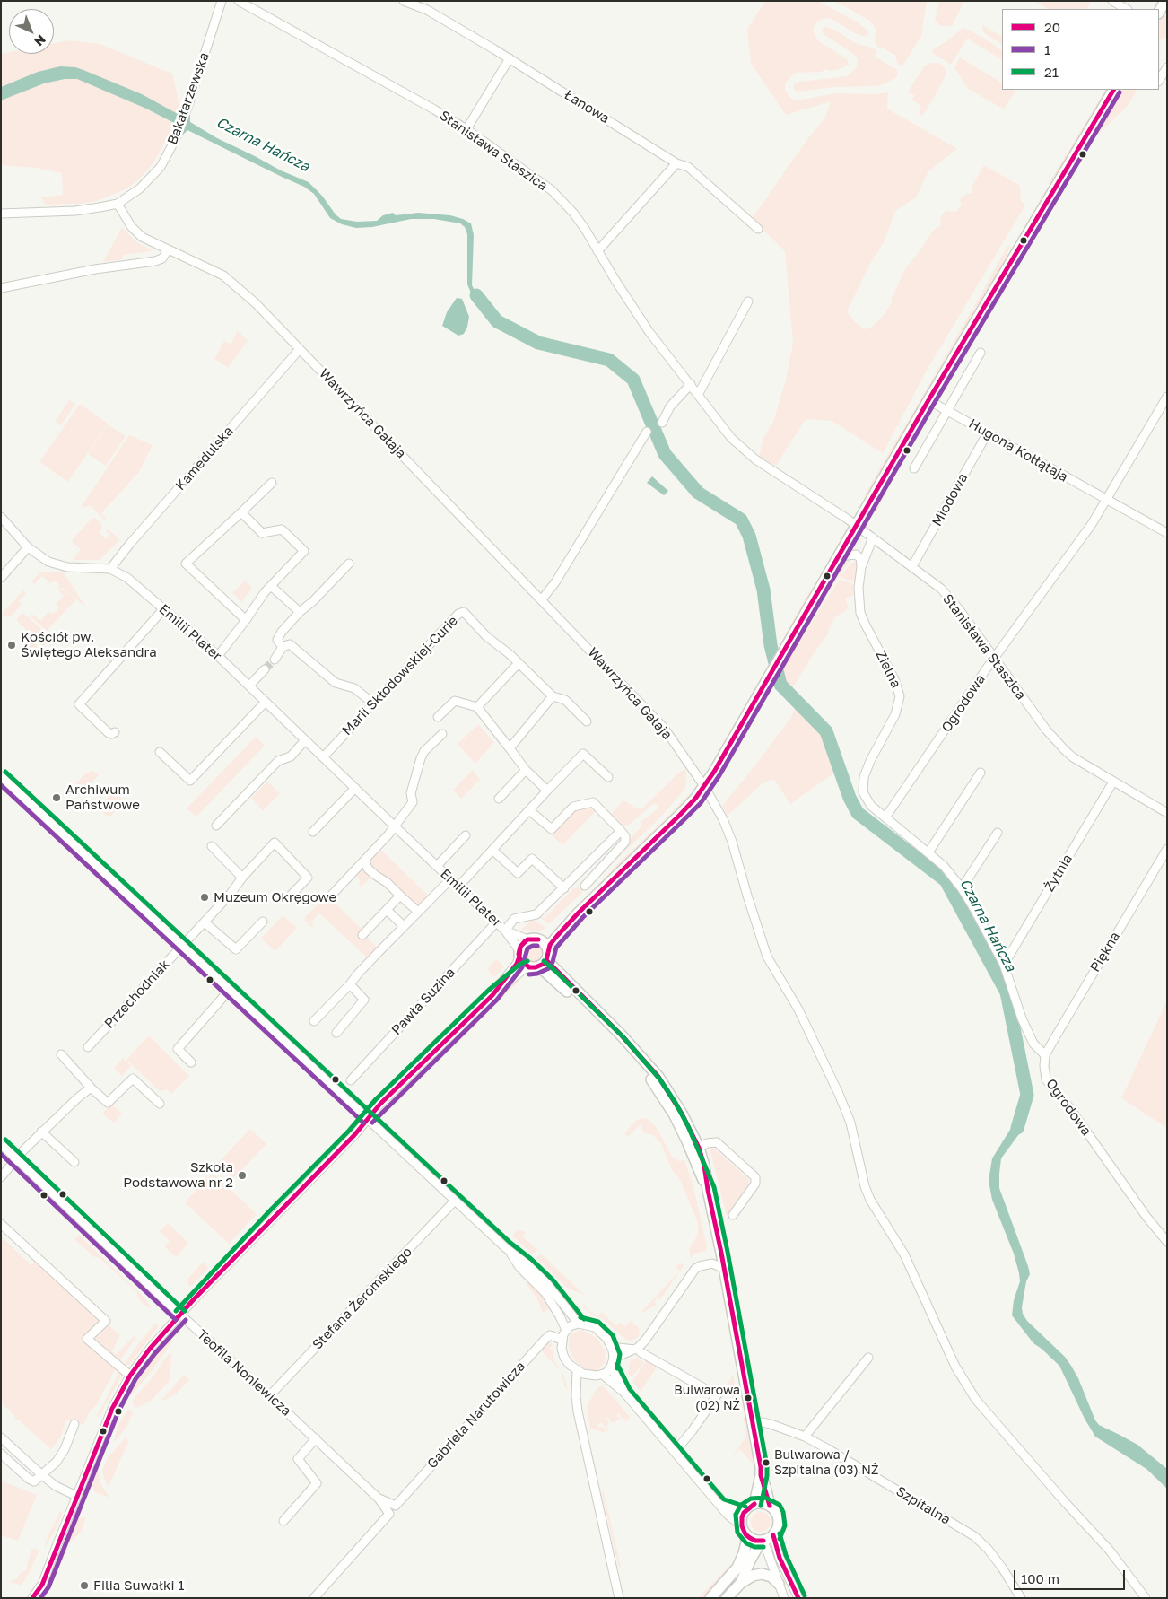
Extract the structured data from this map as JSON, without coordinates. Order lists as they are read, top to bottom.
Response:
{
  "streets": {
    "street": [
      "Bakałarzewska",
      "Łanowa",
      "Stanisława Staszica",
      "Wawrzyńca Gałaja",
      "Hugona Kołłątaja",
      "Kamedulska",
      "Miodowa",
      "Emilii Plater",
      "Zielna",
      "Marii Skłodowskiej-Curie",
      "Ogrodowa",
      "Żytnia",
      "Piękna",
      "Przechodniak",
      "Pawła Suzina",
      "Stefana Żeromskiego",
      "Teofila Noniewicza",
      "Gabriela Narutowicza",
      "Szpitalna"
    ]
  },
  "crossings": [
    ["Bakałarzewska", "Wawrzyńca Gałaja"],
    ["Stanisława Staszica", "Miodowa"],
    ["Stanisława Staszica", "Zielna"],
    ["Stanisława Staszica", "Ogrodowa"],
    ["Stanisława Staszica", "Żytnia"],
    ["Wawrzyńca Gałaja", "Kamedulska"],
    ["Hugona Kołłątaja", "Miodowa"],
    ["Hugona Kołłątaja", "Ogrodowa"],
    ["Kamedulska", "Emilii Plater"],
    ["Emilii Plater", "Marii Skłodowskiej-Curie"],
    ["Emilii Plater", "Pawła Suzina"],
    ["Zielna", "Ogrodowa"],
    ["Ogrodowa", "Piękna"],
    ["Stefana Żeromskiego", "Teofila Noniewicza"],
    ["Teofila Noniewicza", "Gabriela Narutowicza"]
  ],
  "water": ["Czarna Hańcza"],
  "places": [
    "Kościół pw. Świętego Aleksandra",
    "Archiwum Państwowe",
    "Muzeum Okręgowe",
    "Szkoła Podstawowa nr 2",
    "Bulwarowa (02) NŻ",
    "Bulwarowa / Szpitalna (03) NŻ",
    "Filia Suwałki 1"
  ],
  "lines": ["transit line 20", "transit line 1", "transit line 21"],
  "legend": ["20", "1", "21"],
  "scale_bar": "100 m",
  "north": "bottom right"
}
